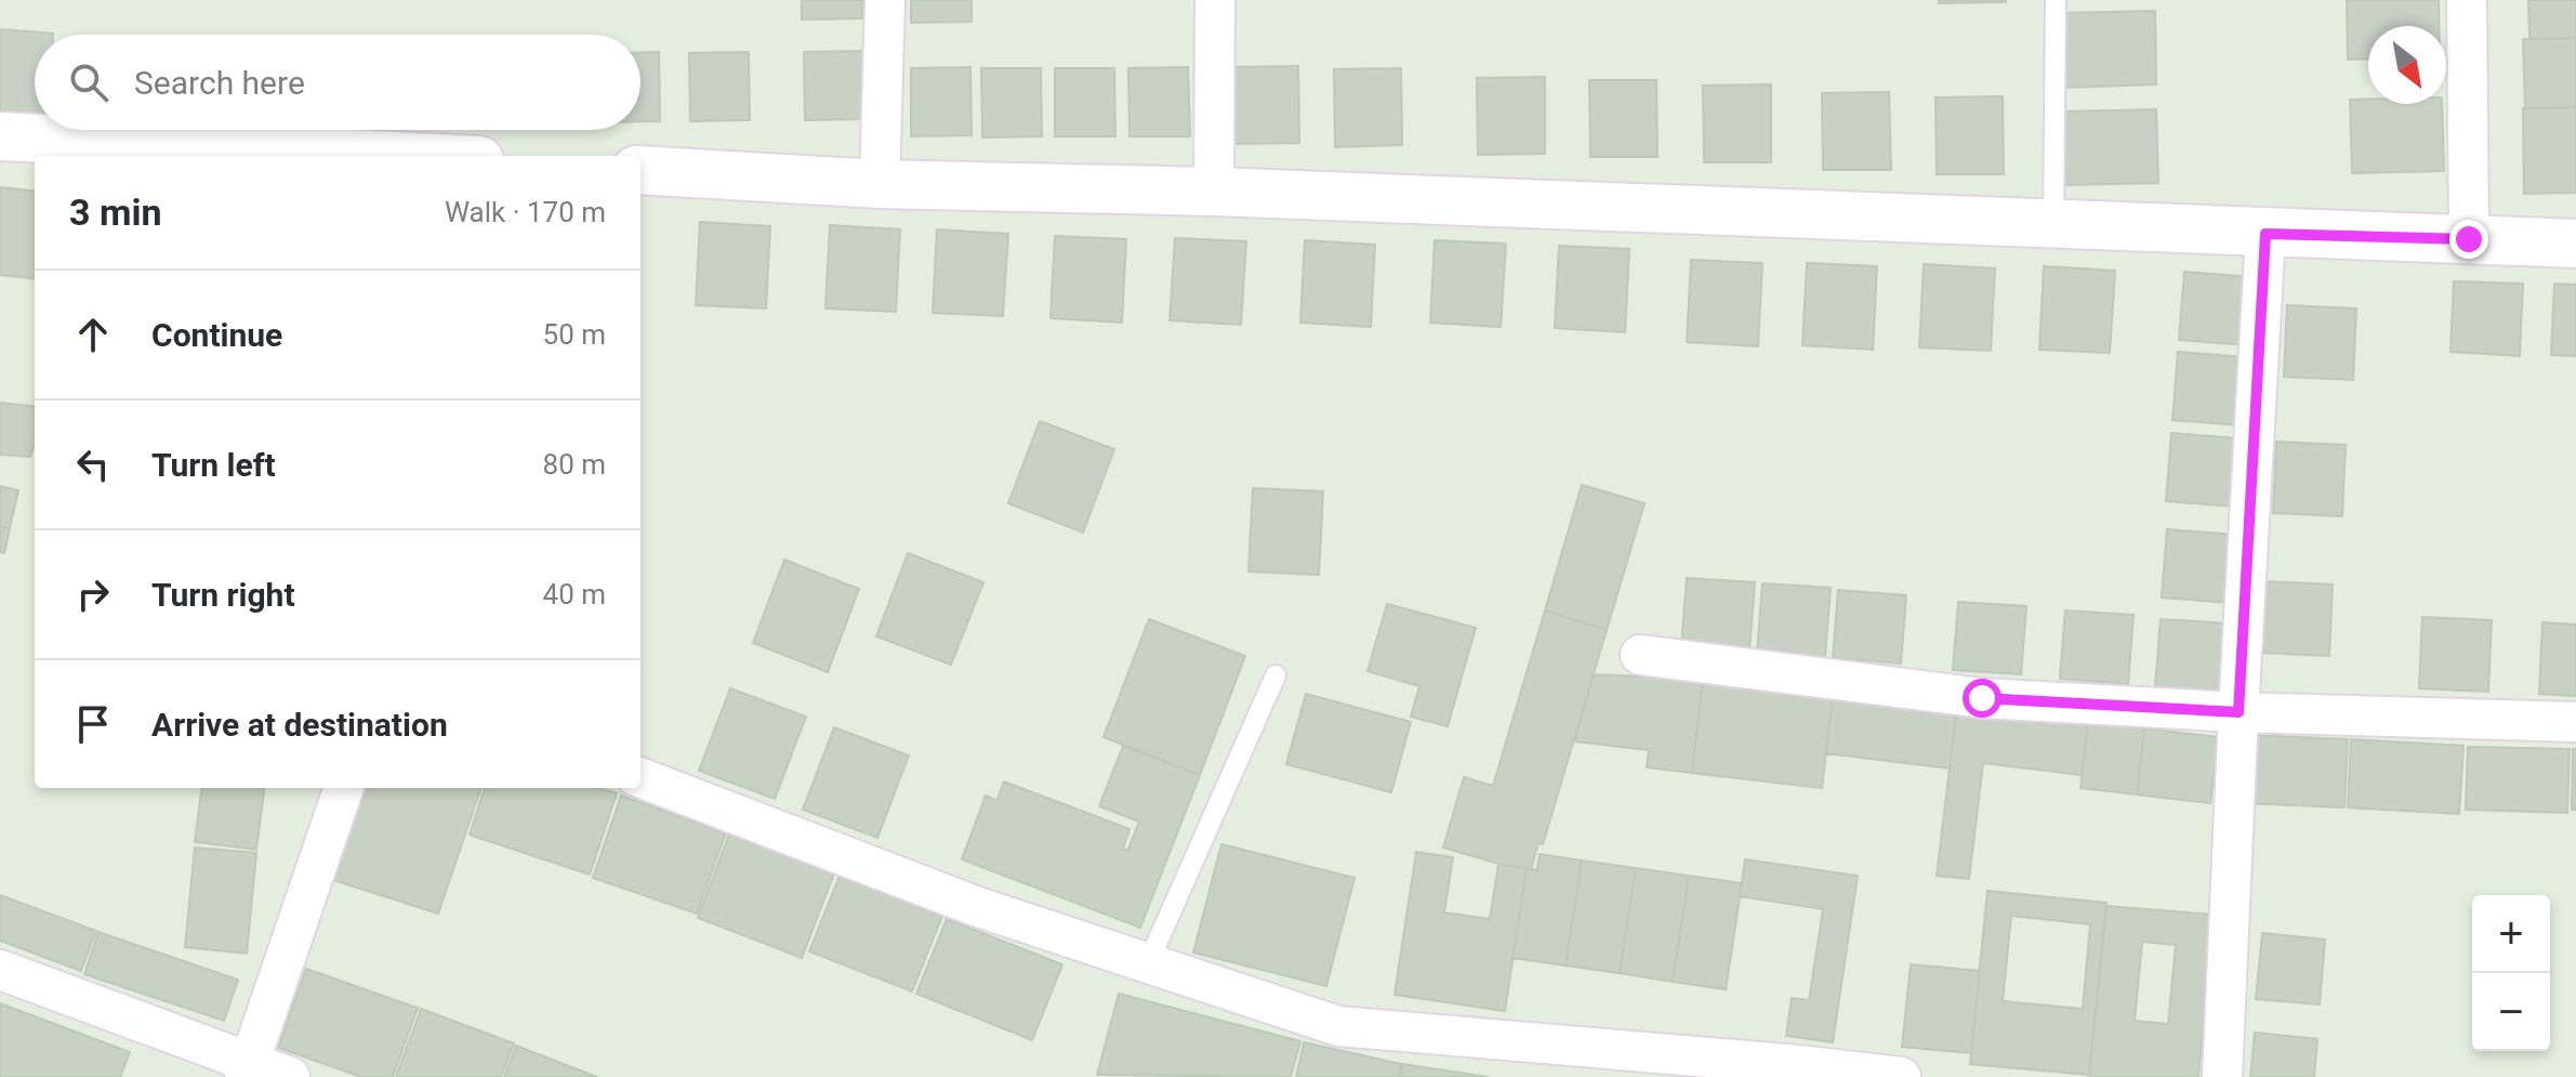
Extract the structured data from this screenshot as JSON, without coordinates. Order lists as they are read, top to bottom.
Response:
{
  "north": "bottom right",
  "page": {
    "search": "Search here",
    "heading": ["3 min", "Walk · 170 m"],
    "list": [
      ["Continue", "50 m"],
      ["Turn left", "80 m"],
      ["Turn right", "40 m"],
      "Arrive at destination"
    ],
    "map_buttons": ["+", "−"]
  }
}
